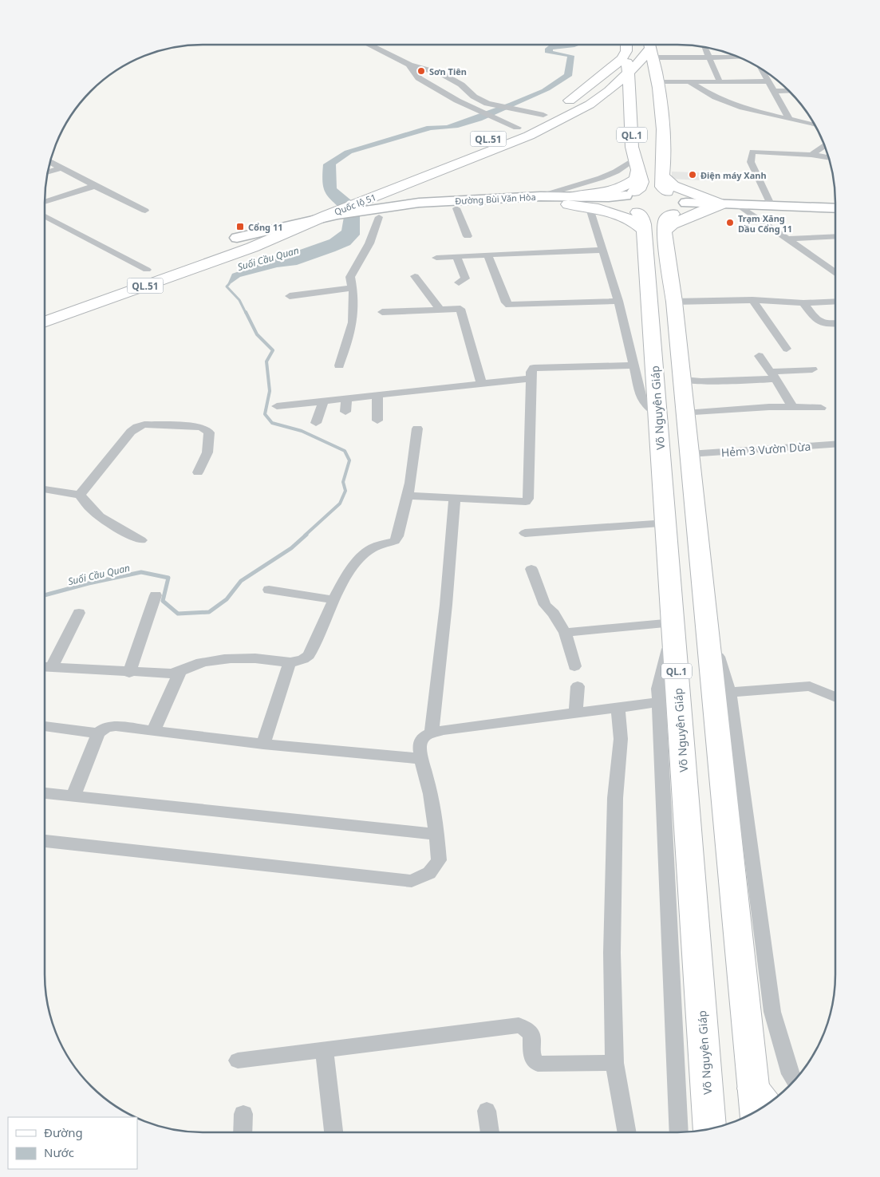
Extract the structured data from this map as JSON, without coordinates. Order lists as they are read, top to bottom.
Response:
{
  "streets": {
    "highway": [
      "QL.1",
      "QL.51",
      "Quốc lộ 51",
      "Võ Nguyên Giáp"
    ],
    "main road": ["Đường Bùi Văn Hòa"],
    "street": ["Hẻm 3 Vườn Dừa"]
  },
  "crossings": [
    ["QL.1", "Quốc lộ 51"],
    ["Đường Bùi Văn Hòa", "Quốc lộ 51"],
    ["Đường Bùi Văn Hòa", "Võ Nguyên Giáp"],
    ["Quốc lộ 51", "Võ Nguyên Giáp"],
    ["Võ Nguyên Giáp", "Hẻm 3 Vườn Dừa"]
  ],
  "water": ["Suối Cầu Quan"],
  "places": {
    "other": ["Sơn Tiên", "Điện máy Xanh", "Trạm Xăng Dầu Cổng 11"],
    "transit": ["Cổng 11"]
  },
  "legend": ["Đường", "Nước"]
}
